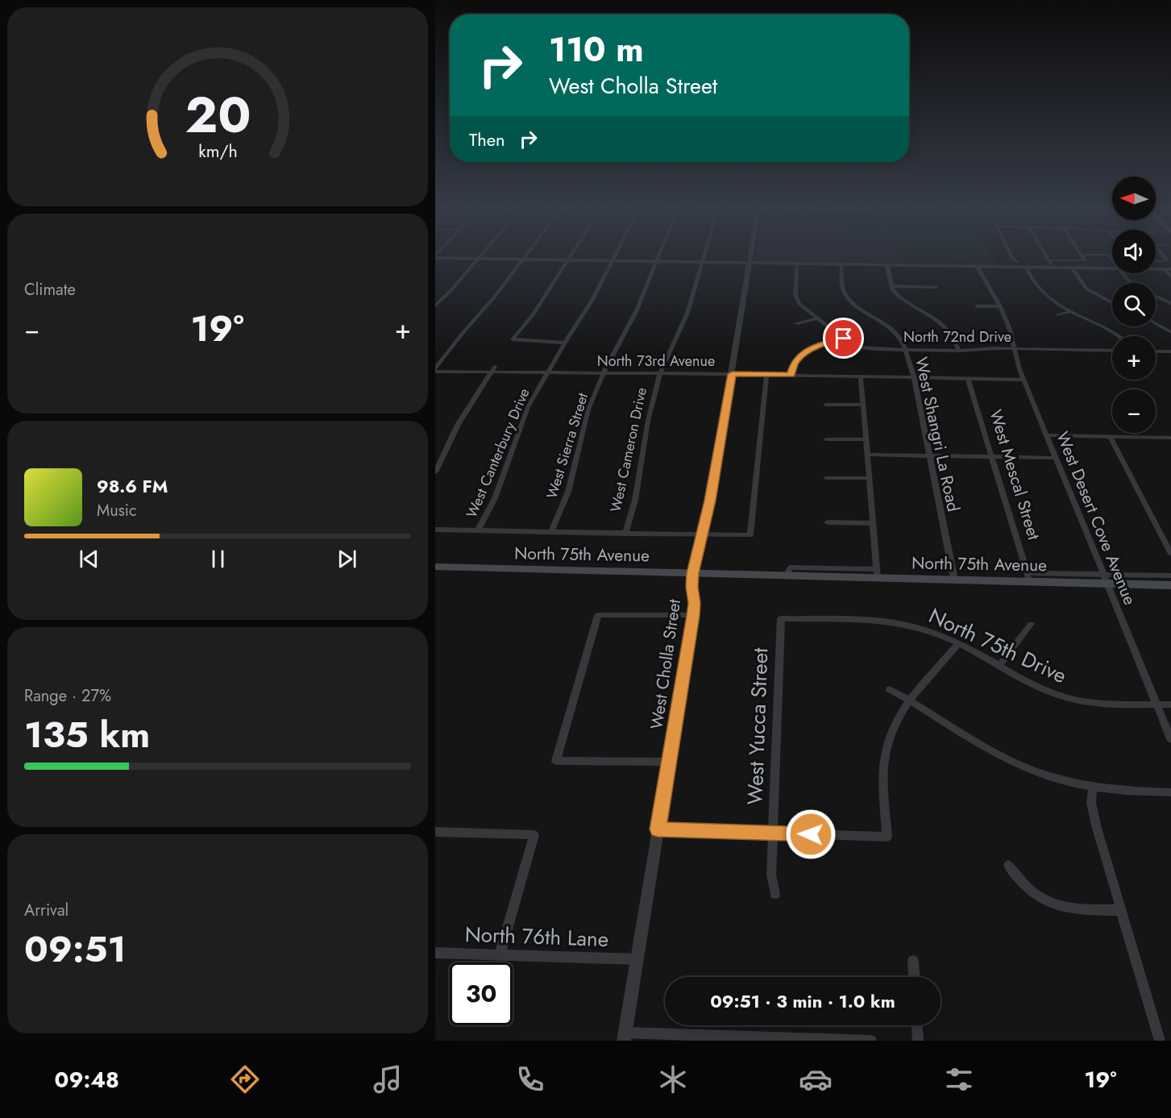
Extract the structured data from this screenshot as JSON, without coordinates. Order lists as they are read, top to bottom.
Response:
{
  "streets": {
    "main road": ["North 75th Avenue"],
    "street": [
      "North 72nd Drive",
      "North 73rd Avenue",
      "West Shangri La Road",
      "West Sierra Street",
      "West Cameron Drive",
      "West Canterbury Drive",
      "West Mescal Street",
      "West Desert Cove Avenue",
      "North 75th Drive",
      "West Cholla Street",
      "West Yucca Street",
      "North 76th Lane"
    ]
  },
  "crossings": [
    ["North 72nd Drive", "West Shangri La Road"],
    ["North 72nd Drive", "West Desert Cove Avenue"],
    ["North 73rd Avenue", "West Shangri La Road"],
    ["North 73rd Avenue", "West Sierra Street"],
    ["North 73rd Avenue", "West Cameron Drive"],
    ["North 73rd Avenue", "West Canterbury Drive"],
    ["North 73rd Avenue", "West Mescal Street"],
    ["North 73rd Avenue", "West Desert Cove Avenue"],
    ["North 73rd Avenue", "West Cholla Street"],
    ["West Shangri La Road", "North 75th Avenue"],
    ["West Mescal Street", "North 75th Avenue"],
    ["West Desert Cove Avenue", "North 75th Avenue"],
    ["West Desert Cove Avenue", "North 75th Drive"],
    ["North 75th Avenue", "West Cholla Street"],
    ["North 75th Drive", "West Yucca Street"],
    ["West Cholla Street", "North 76th Lane"]
  ],
  "north": "left",
  "page": {
    "turn": ["110 m", "West Cholla Street"],
    "then": "Then",
    "map_buttons": ["+", "−"],
    "tile": [
      "Climate",
      ["Range · 27%", "135 km"],
      ["Arrival", "09:51"]
    ],
    "heat": ["−", "19°", "+"],
    "song": ["98.6 FM", "Music"],
    "limit": "30",
    "trip": "09:51 · 3 min · 1.0 km",
    "tabs": ["09:48", "19°"],
    "gauge": ["20", "km/h"]
  }
}
